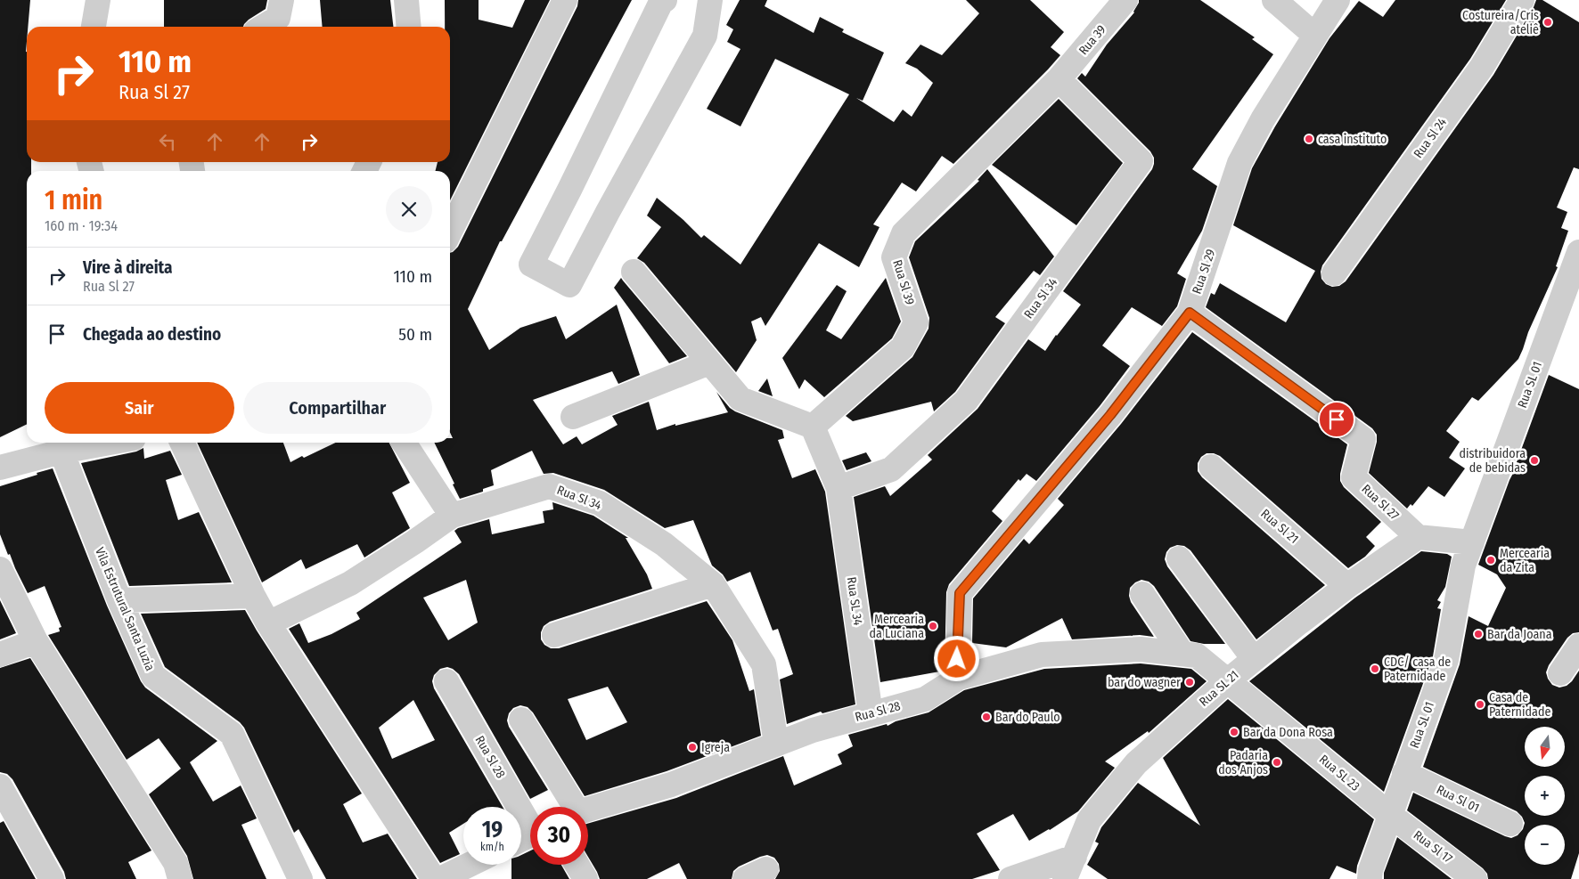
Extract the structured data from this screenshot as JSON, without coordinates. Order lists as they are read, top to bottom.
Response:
{
  "streets": {
    "street": [
      "Rua 39",
      "Rua Sl 24",
      "Rua Sl 29",
      "Rua Sl 39",
      "Rua Sl 34",
      "Rua SL 01",
      "Rua Sl 27",
      "Rua Sl 21",
      "Rua SL 34",
      "Vila Estrutural Santa Luzia",
      "Rua SL 21",
      "Rua Sl 28",
      "Rua SL 23",
      "Rua Sl 01",
      "Rua Sl 17"
    ]
  },
  "crossings": [
    ["Rua 39", "Rua Sl 39"],
    ["Rua 39", "Rua Sl 34"],
    ["Rua Sl 29", "Rua Sl 27"],
    ["Rua Sl 29", "Rua Sl 28"],
    ["Rua Sl 39", "Rua Sl 34"],
    ["Rua Sl 39", "Rua SL 34"],
    ["Rua Sl 34", "Rua SL 34"],
    ["Rua Sl 34", "Rua Sl 28"],
    ["Rua SL 01", "Rua SL 23"],
    ["Rua SL 01", "Rua Sl 01"],
    ["Rua SL 01", "Rua Sl 17"],
    ["Rua Sl 27", "Rua SL 21"],
    ["Rua Sl 21", "Rua SL 21"],
    ["Rua SL 34", "Rua Sl 28"],
    ["Rua SL 21", "Rua Sl 28"],
    ["Rua SL 21", "Rua SL 23"],
    ["Rua Sl 28", "Rua SL 23"],
    ["Rua SL 23", "Rua Sl 17"]
  ],
  "places": [
    "Costureira/Cris ateliê",
    "casa instituto",
    "distribuidora de bebidas",
    "Mercearia da Zita",
    "Mercearia da Luciana",
    "Bar da Joana",
    "CDC/ casa de Paternidade",
    "bar do wagner",
    "Casa de Paternidade",
    "Bar do Paulo",
    "Bar da Dona Rosa",
    "Igreja",
    "Padaria dos Anjos"
  ],
  "north": "bottom",
  "page": {
    "turn": ["110 m", "Rua Sl 27"],
    "heading": ["1 min", "160 m · 19:34"],
    "list": [
      {
        "name": "Vire à direita",
        "note": "Rua Sl 27",
        "value": "110 m"
      },
      {
        "name": "Chegada ao destino",
        "value": "50 m"
      }
    ],
    "buttons": ["Sair", "Compartilhar"],
    "map_buttons": ["+", "−"],
    "speed": "19 km/h",
    "limit": "30"
  }
}
